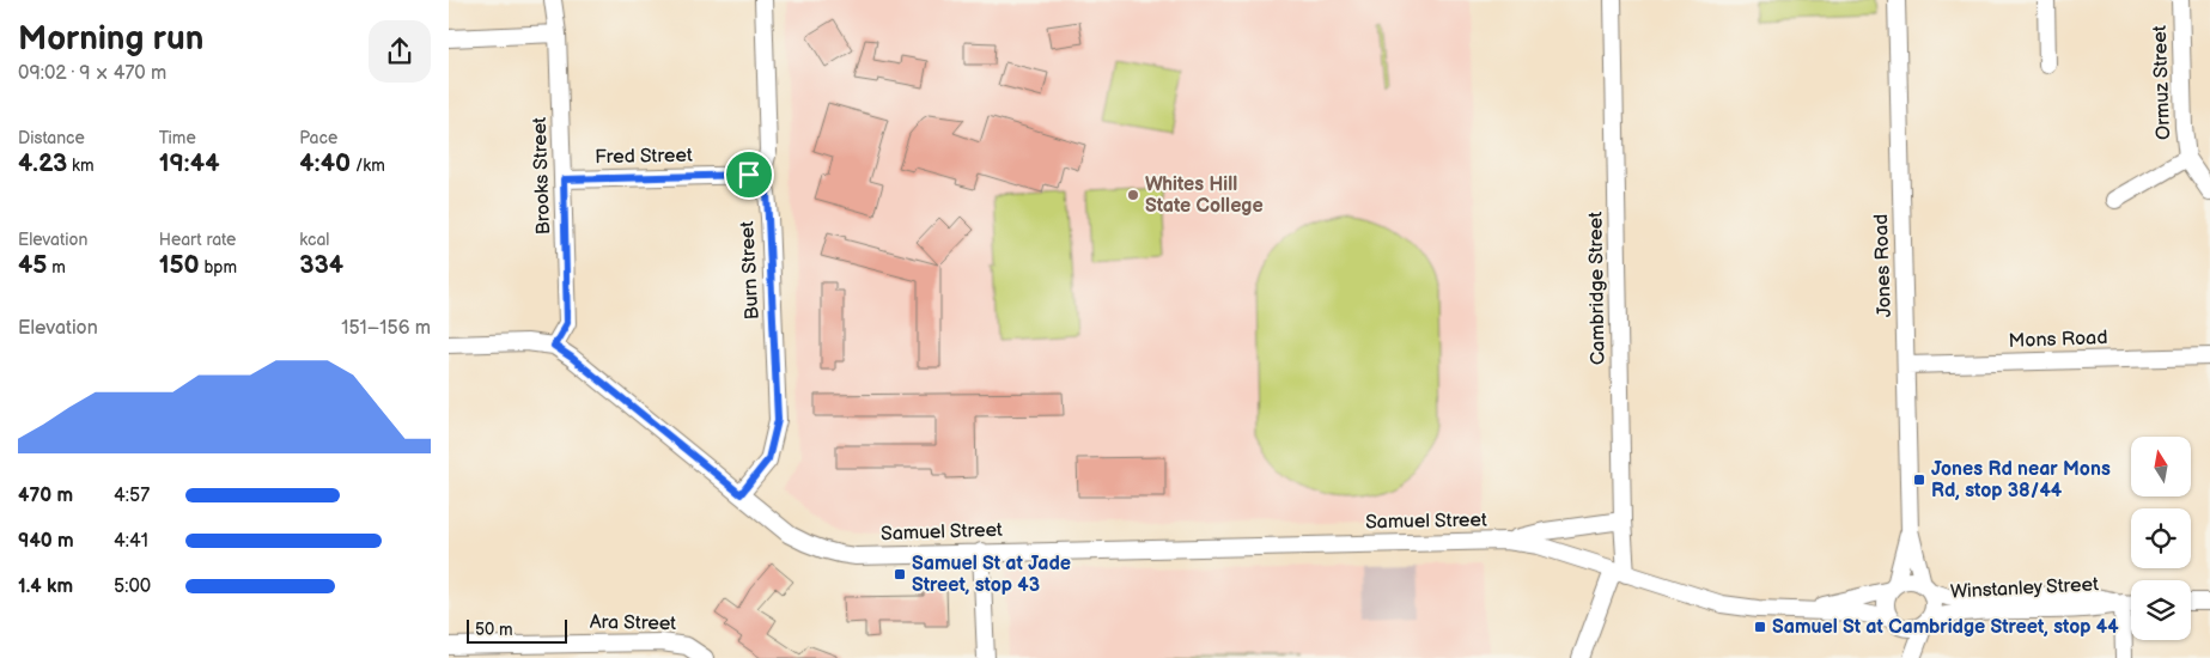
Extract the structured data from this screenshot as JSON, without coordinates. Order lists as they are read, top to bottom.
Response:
{
  "streets": {
    "street": [
      "Ormuz Street",
      "Fred Street",
      "Brooks Street",
      "Jones Road",
      "Burn Street",
      "Cambridge Street",
      "Mons Road",
      "Samuel Street",
      "Winstanley Street",
      "Ara Street"
    ]
  },
  "crossings": [
    ["Fred Street", "Brooks Street"],
    ["Fred Street", "Burn Street"],
    ["Brooks Street", "Samuel Street"],
    ["Jones Road", "Mons Road"],
    ["Jones Road", "Samuel Street"],
    ["Jones Road", "Winstanley Street"],
    ["Burn Street", "Samuel Street"],
    ["Cambridge Street", "Samuel Street"],
    ["Samuel Street", "Winstanley Street"]
  ],
  "places": {
    "other": ["Whites Hill State College"],
    "transit": ["Jones Rd near Mons Rd, stop 38/44", "Samuel St at Jade Street, stop 43", "Samuel St at Cambridge Street, stop 44"]
  },
  "scale_bar": "50 m",
  "north": "top",
  "page": {
    "heading": ["Morning run", "09:02 · 9 × 470 m"],
    "stats": [
      ["Distance", "4.23 km"],
      ["Time", "19:44"],
      ["Pace", "4:40 /km"],
      ["Elevation", "45 m"],
      ["Heart rate", "150 bpm"],
      ["kcal", "334"]
    ],
    "chart": ["Elevation", "151–156 m"],
    "list": [
      {
        "name": "470 m",
        "note": "4:57"
      },
      {
        "name": "940 m",
        "note": "4:41"
      },
      {
        "name": "1.4 km",
        "note": "5:00"
      }
    ],
    "scale": "50 m"
  }
}
